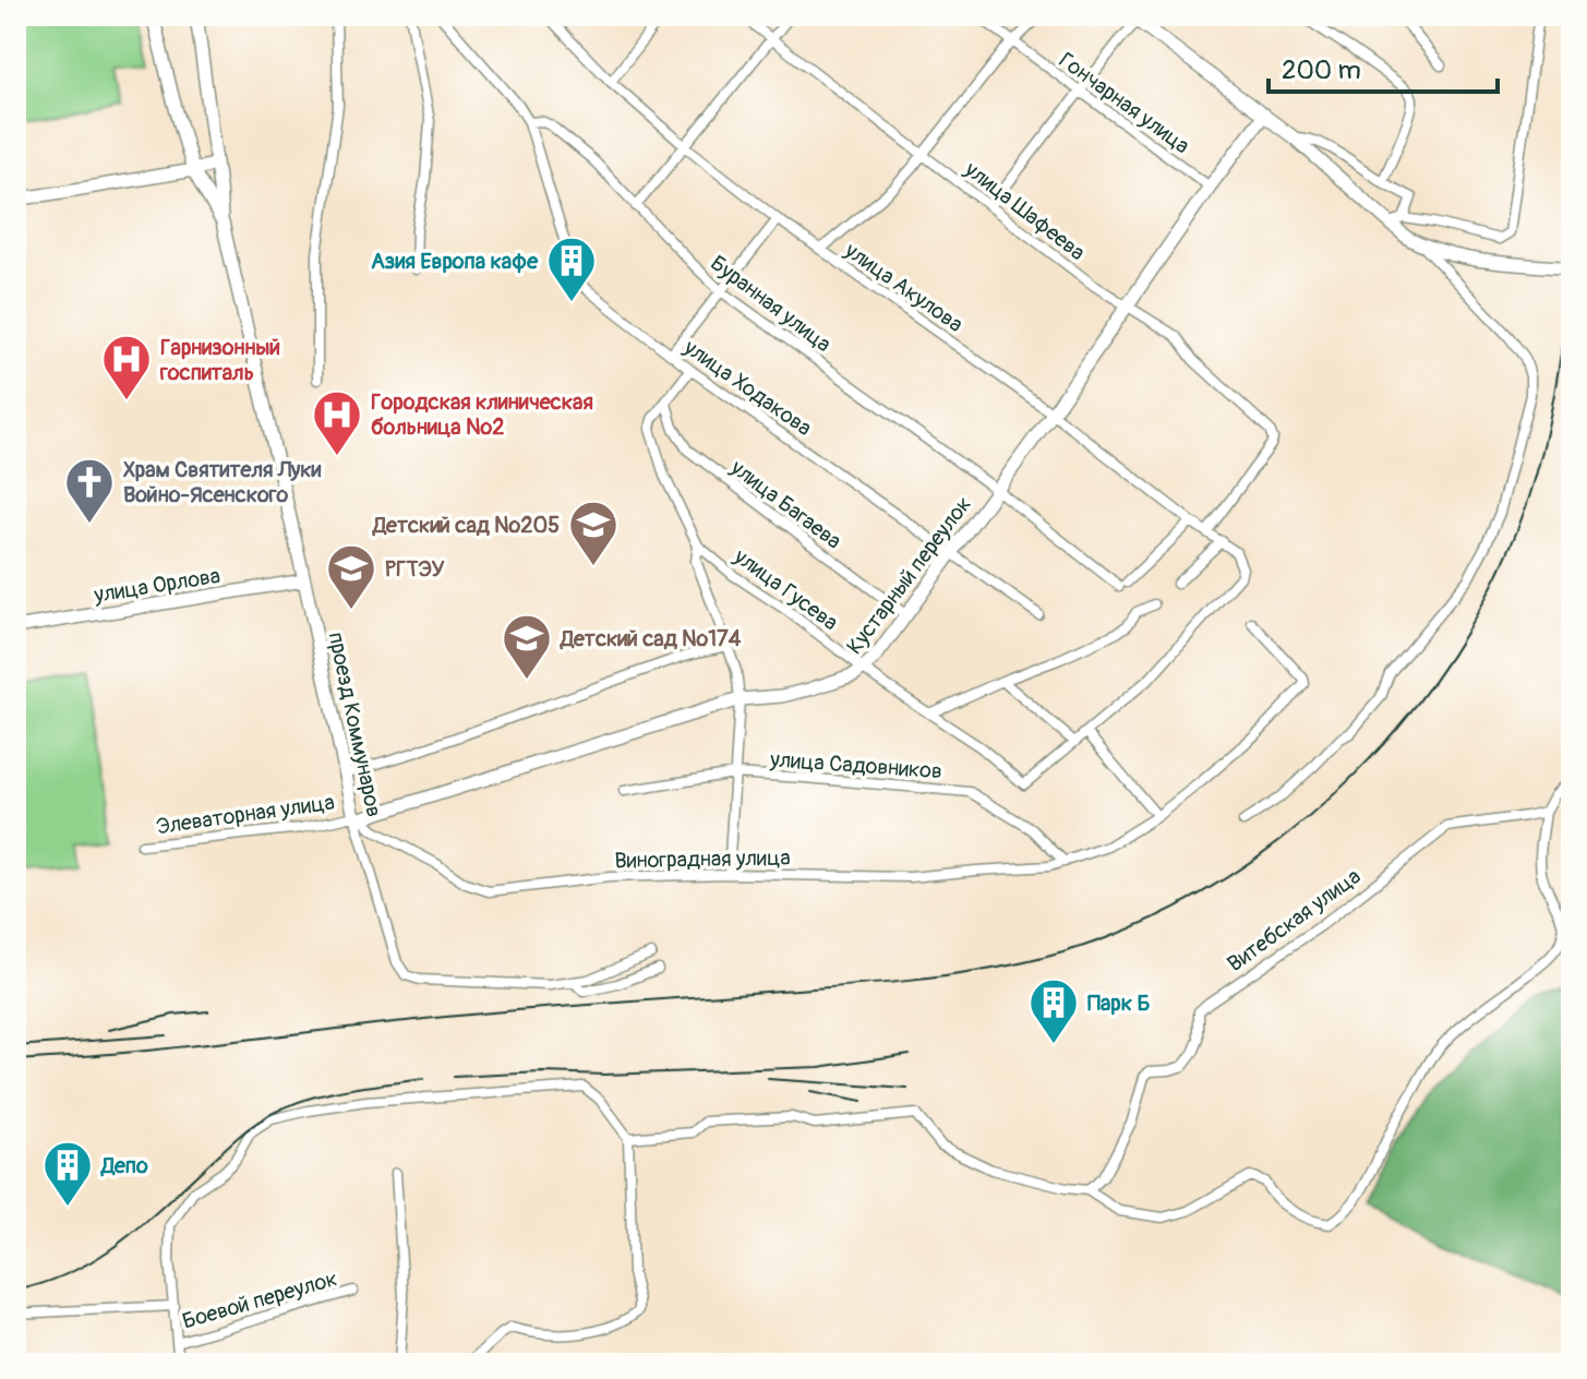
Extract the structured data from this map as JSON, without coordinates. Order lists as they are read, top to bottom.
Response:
{
  "streets": {
    "street": [
      "Гончарная улица",
      "улица Шафеева",
      "улица Акулова",
      "Буранная улица",
      "улица Ходакова",
      "улица Багаева",
      "Кустарный переулок",
      "улица Орлова",
      "улица Гусева",
      "проезд Коммунаров",
      "улица Садовников",
      "Элеваторная улица",
      "Виноградная улица",
      "Витебская улица",
      "Боевой переулок"
    ]
  },
  "crossings": [
    ["Гончарная улица", "Кустарный переулок"],
    ["улица Шафеева", "улица Акулова"],
    ["улица Шафеева", "Кустарный переулок"],
    ["улица Акулова", "Буранная улица"],
    ["улица Акулова", "Кустарный переулок"],
    ["Буранная улица", "улица Ходакова"],
    ["Буранная улица", "Кустарный переулок"],
    ["улица Ходакова", "Кустарный переулок"],
    ["улица Багаева", "Кустарный переулок"],
    ["улица Багаева", "улица Гусева"],
    ["Кустарный переулок", "улица Гусева"],
    ["Кустарный переулок", "проезд Коммунаров"],
    ["Кустарный переулок", "Элеваторная улица"],
    ["Кустарный переулок", "Виноградная улица"],
    ["улица Орлова", "проезд Коммунаров"],
    ["проезд Коммунаров", "Элеваторная улица"],
    ["проезд Коммунаров", "Виноградная улица"],
    ["улица Садовников", "Виноградная улица"],
    ["Элеваторная улица", "Виноградная улица"]
  ],
  "places": {
    "building": ["Азия Европа кафе", "Парк Б", "Депо"],
    "hospital": ["Гарнизонный госпиталь", "Городская клиническая больница №2"],
    "church": ["Храм Святителя Луки Войно-Ясенского"],
    "school or university": ["Детский сад №205", "РГТЭУ", "Детский сад №174"]
  },
  "scale_bar": "200 m"
}
